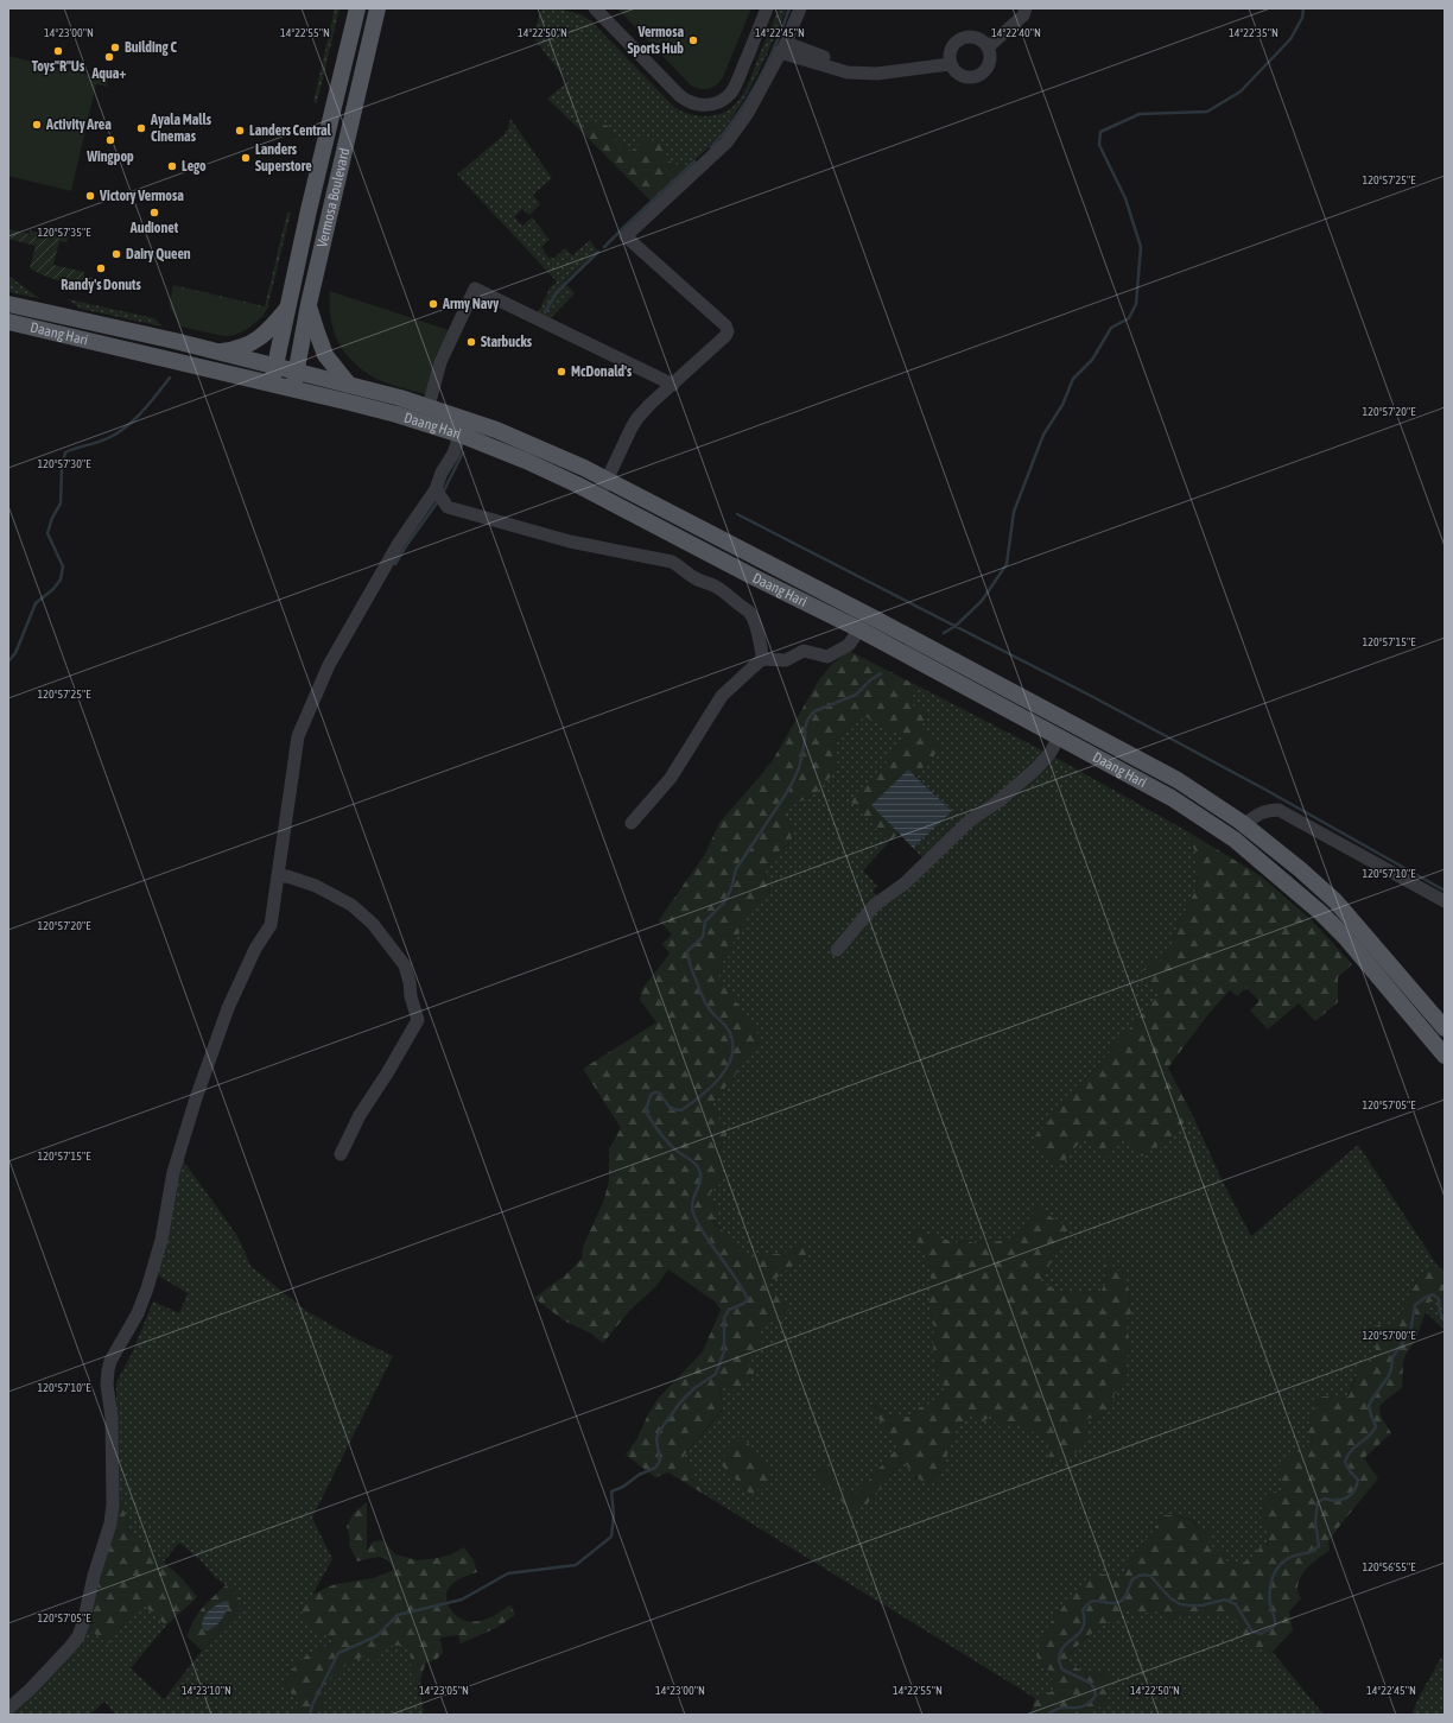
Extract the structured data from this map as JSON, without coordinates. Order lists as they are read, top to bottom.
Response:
{
  "streets": {
    "main road": ["Vermosa Boulevard", "Daang Hari"]
  },
  "crossings": [
    ["Vermosa Boulevard", "Daang Hari"]
  ],
  "places": [
    "Vermosa Sports Hub",
    "Building C",
    "Toys\"R\"Us",
    "Aqua+",
    "Activity Area",
    "Ayala Malls Cinemas",
    "Landers Central",
    "Wingpop",
    "Landers Superstore",
    "Lego",
    "Victory Vermosa",
    "Audionet",
    "Dairy Queen",
    "Randy's Donuts",
    "Army Navy",
    "Starbucks",
    "McDonald's"
  ],
  "coordinates": [
    "14°23'00\"N",
    "14°22'55\"N",
    "14°22'50\"N",
    "14°22'45\"N",
    "14°22'40\"N",
    "14°22'35\"N",
    "120°57'25\"E",
    "120°57'35\"E",
    "120°57'20\"E",
    "120°57'30\"E",
    "120°57'15\"E",
    "120°57'10\"E",
    "120°57'05\"E",
    "120°57'00\"E",
    "120°56'55\"E",
    "14°23'10\"N",
    "14°23'05\"N"
  ]
}
